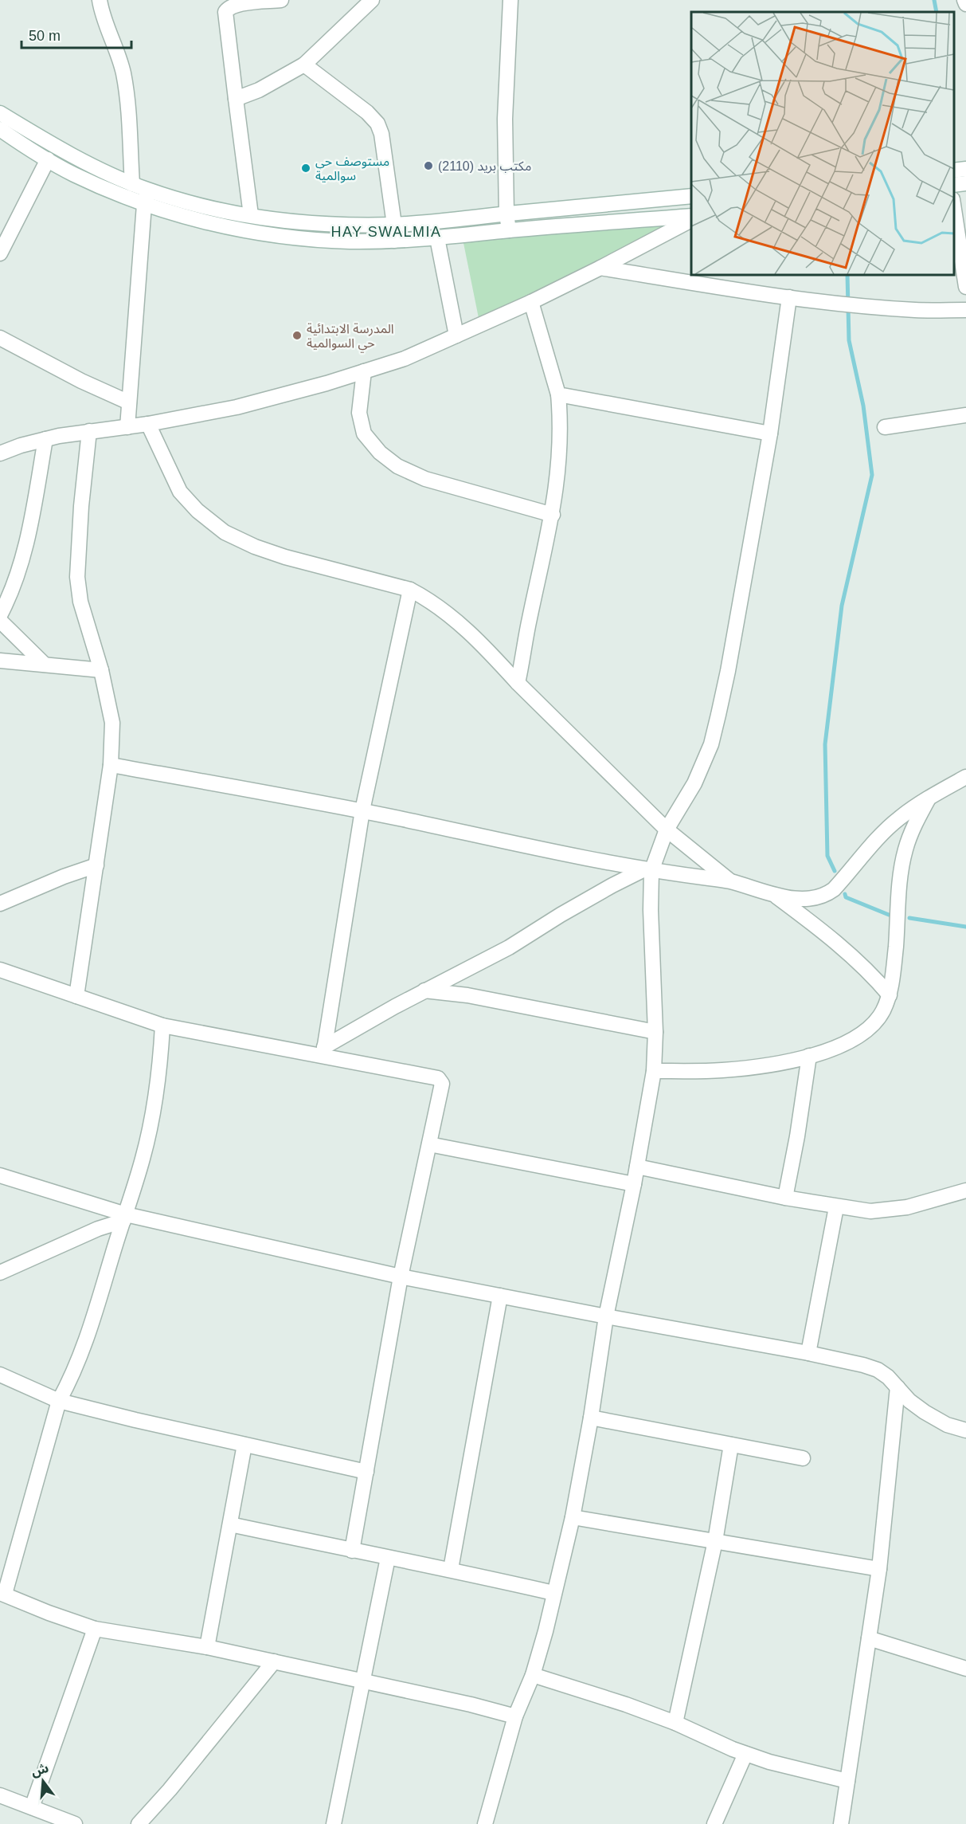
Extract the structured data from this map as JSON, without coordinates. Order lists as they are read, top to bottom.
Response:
{
  "districts": ["HAY SWALMIA"],
  "places": ["مكتب بريد (2110)", "مستوصف حي سوالمية", "المدرسة الابتدائية حي السوالمية"],
  "scale_bar": "50 m",
  "north": "top"
}
